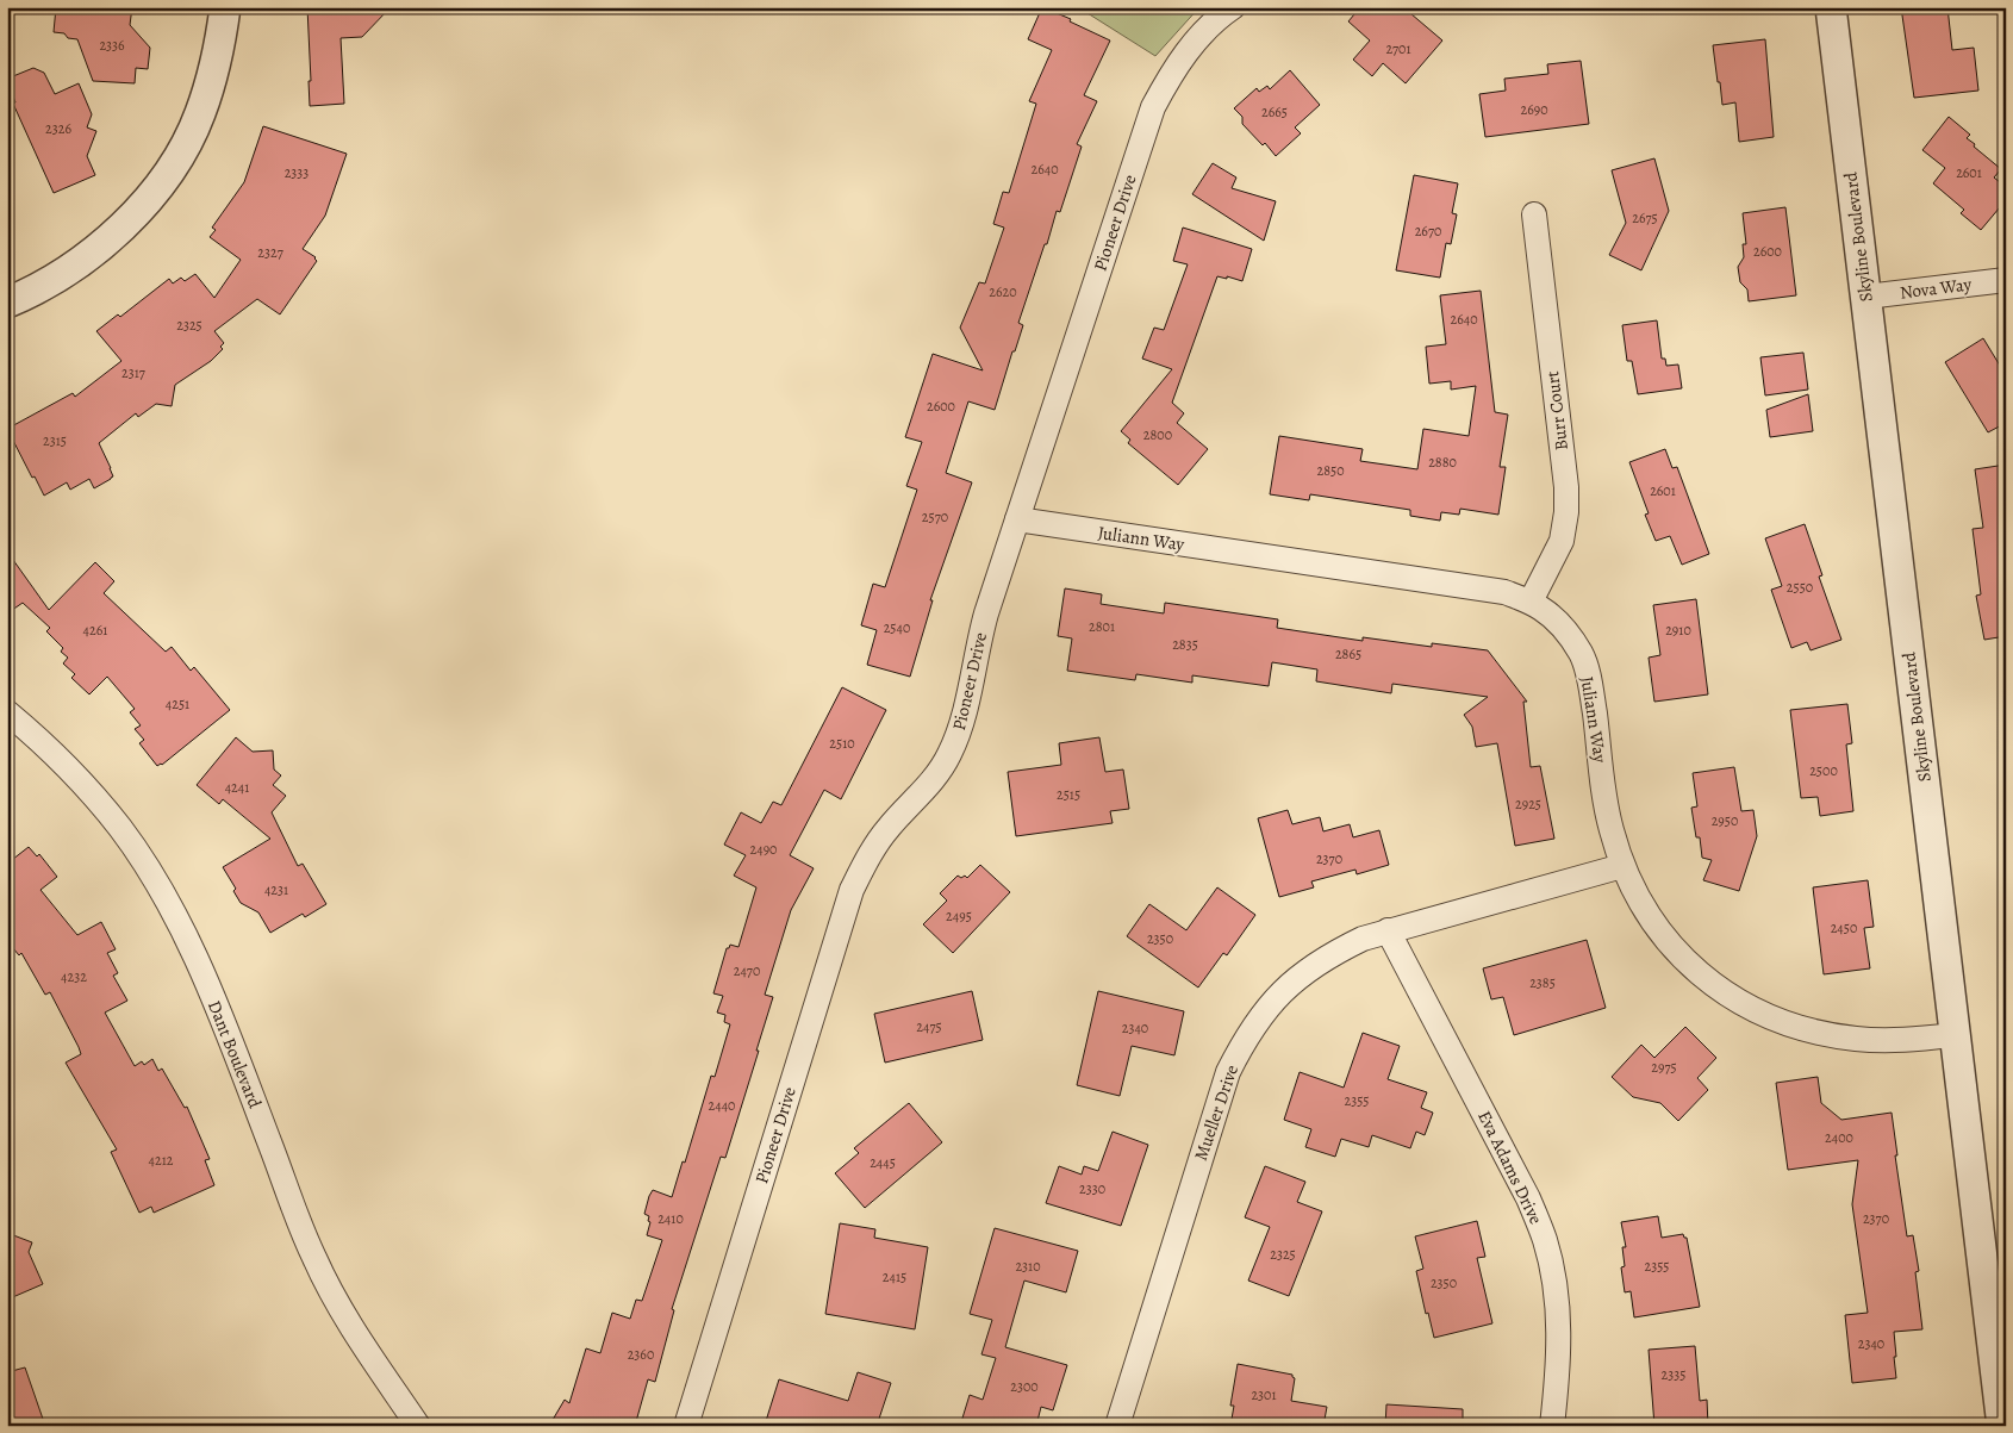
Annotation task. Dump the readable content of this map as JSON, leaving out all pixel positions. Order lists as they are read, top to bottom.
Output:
{
  "streets": {
    "street": [
      "Pioneer Drive",
      "Skyline Boulevard",
      "Nova Way",
      "Burr Court",
      "Juliann Way",
      "Dant Boulevard",
      "Mueller Drive",
      "Eva Adams Drive"
    ]
  },
  "crossings": [
    ["Pioneer Drive", "Juliann Way"],
    ["Skyline Boulevard", "Nova Way"],
    ["Skyline Boulevard", "Juliann Way"],
    ["Burr Court", "Juliann Way"],
    ["Juliann Way", "Mueller Drive"],
    ["Mueller Drive", "Eva Adams Drive"]
  ],
  "house_numbers": [
    "2336",
    "2701",
    "2690",
    "2665",
    "2326",
    "2640",
    "2333",
    "2601",
    "2675",
    "2670",
    "2600",
    "2327",
    "2620",
    "2640",
    "2325",
    "2317",
    "2600",
    "2800",
    "2315",
    "2880",
    "2850",
    "2601",
    "2570",
    "2550",
    "2801",
    "2540",
    "4261",
    "2910",
    "2835",
    "2865",
    "4251",
    "2510",
    "2500",
    "4241",
    "2515",
    "2925",
    "2950",
    "2490",
    "2370",
    "4231",
    "2495",
    "2450",
    "2350",
    "2470",
    "4232",
    "2385",
    "2475",
    "2340",
    "2975",
    "2355",
    "2440",
    "2400",
    "4212",
    "2445",
    "2330",
    "2410",
    "2370",
    "2325",
    "2310",
    "2355",
    "2415",
    "2350",
    "2340",
    "2360",
    "2335",
    "2300",
    "2301"
  ]
}
